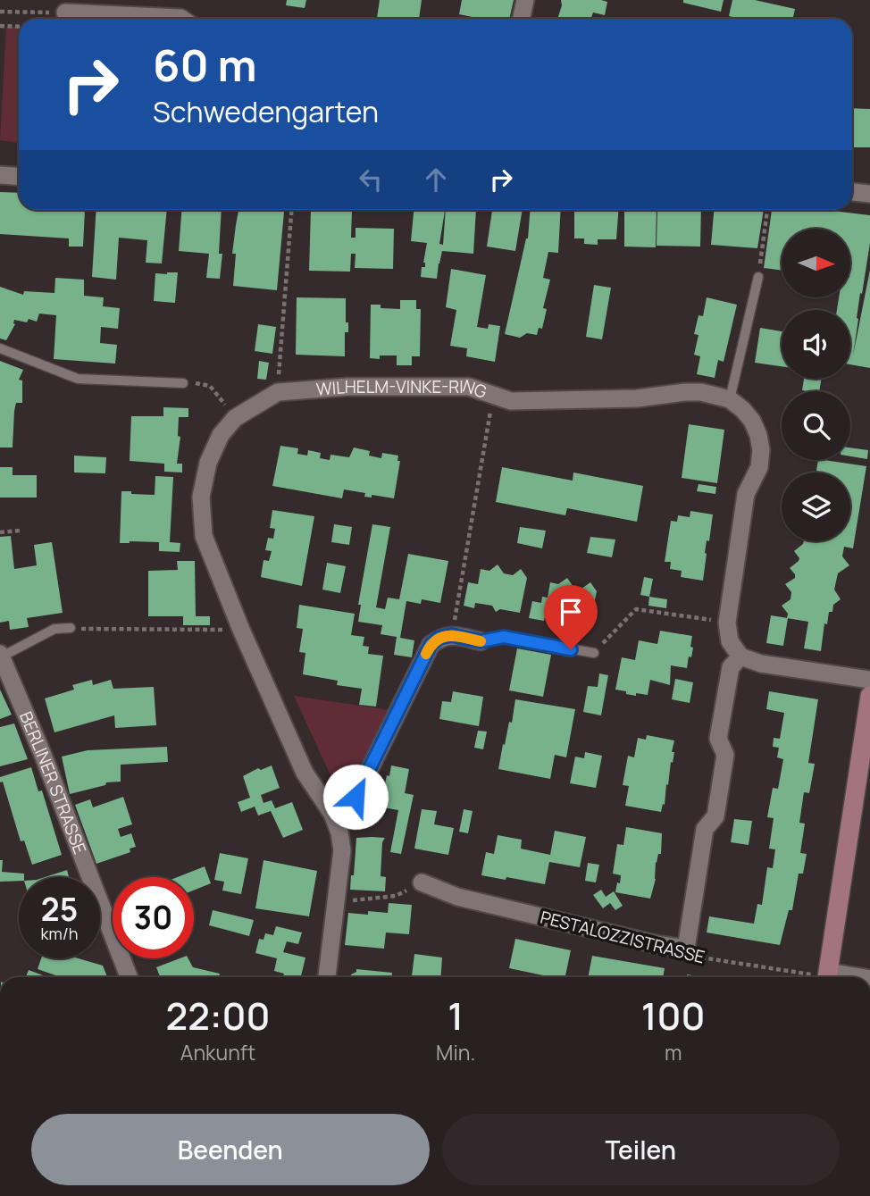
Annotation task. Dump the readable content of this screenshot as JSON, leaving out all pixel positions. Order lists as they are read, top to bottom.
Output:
{
  "streets": {
    "street": ["WILHELM-VINKE-RING", "BERLINER STRASSE", "PESTALOZZISTRASSE"]
  },
  "north": "right",
  "page": {
    "turn": ["60 m", "Schwedengarten"],
    "speed": "25 km/h",
    "limit": "30",
    "eta": [
      "22:00",
      "Ankunft",
      "1",
      "Min.",
      "100",
      "m"
    ],
    "buttons": ["Beenden", "Teilen"]
  }
}
